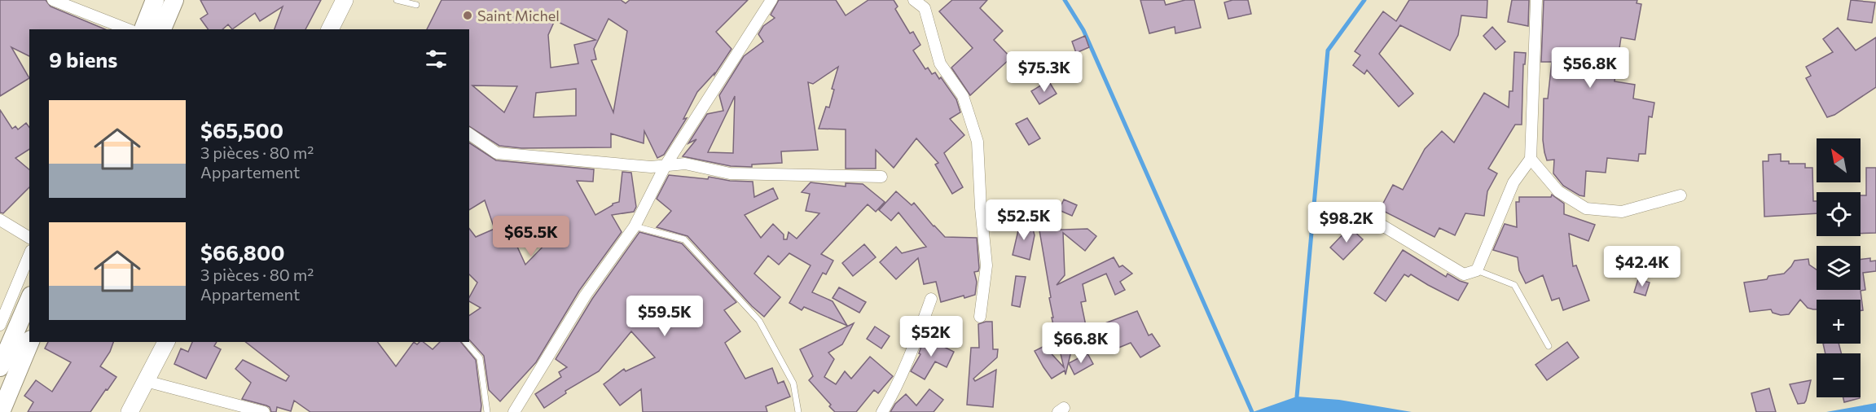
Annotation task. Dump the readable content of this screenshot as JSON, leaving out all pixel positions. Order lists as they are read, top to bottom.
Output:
{
  "places": ["Saint Michel"],
  "north": "top left",
  "page": {
    "heading": "9 biens",
    "price": [
      "$56.8K",
      "$75.3K",
      "$52.5K",
      "$98.2K",
      "$65.5K",
      "$42.4K",
      "$59.5K",
      "$52K",
      "$66.8K"
    ],
    "list": [
      {
        "name": "$65,500",
        "note": "3 pièces · 80 m² · Appartement"
      },
      {
        "name": "$66,800",
        "note": "3 pièces · 80 m² · Appartement"
      }
    ],
    "map_buttons": ["+", "−"]
  }
}
